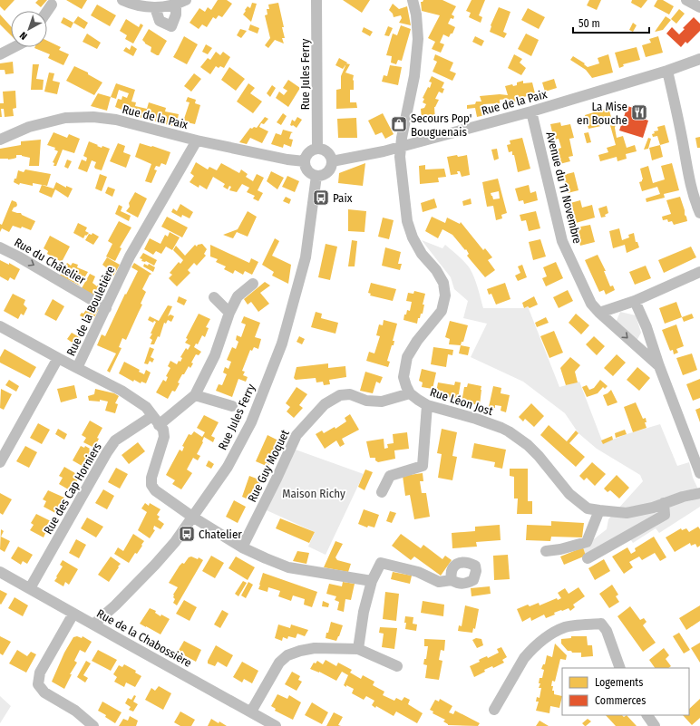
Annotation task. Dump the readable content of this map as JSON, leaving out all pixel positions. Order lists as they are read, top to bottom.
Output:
{
  "streets": {
    "street": [
      "Rue Jules Ferry",
      "Rue de la Paix",
      "Avenue du 11 Novembre",
      "Rue du Châtelier",
      "Rue de la Bouletière",
      "Rue Léon Jost",
      "Rue Guy Moquet",
      "Rue des Cap Horniers",
      "Rue de la Chabossière"
    ]
  },
  "crossings": [
    ["Rue Jules Ferry", "Rue de la Paix"],
    ["Rue Jules Ferry", "Rue de la Chabossière"],
    ["Rue de la Paix", "Avenue du 11 Novembre"],
    ["Rue de la Paix", "Rue de la Bouletière"],
    ["Rue du Châtelier", "Rue de la Bouletière"],
    ["Rue Léon Jost", "Rue Guy Moquet"],
    ["Rue des Cap Horniers", "Rue de la Chabossière"]
  ],
  "parks": ["Maison Richy"],
  "places": {
    "restaurant": ["La Mise en Bouche"],
    "shop": ["Secours Pop' Bouguenais"],
    "bus stop": ["Paix", "Chatelier"]
  },
  "legend": ["Logements", "Commerces"],
  "scale_bar": "50 m",
  "north": "bottom left"
}
